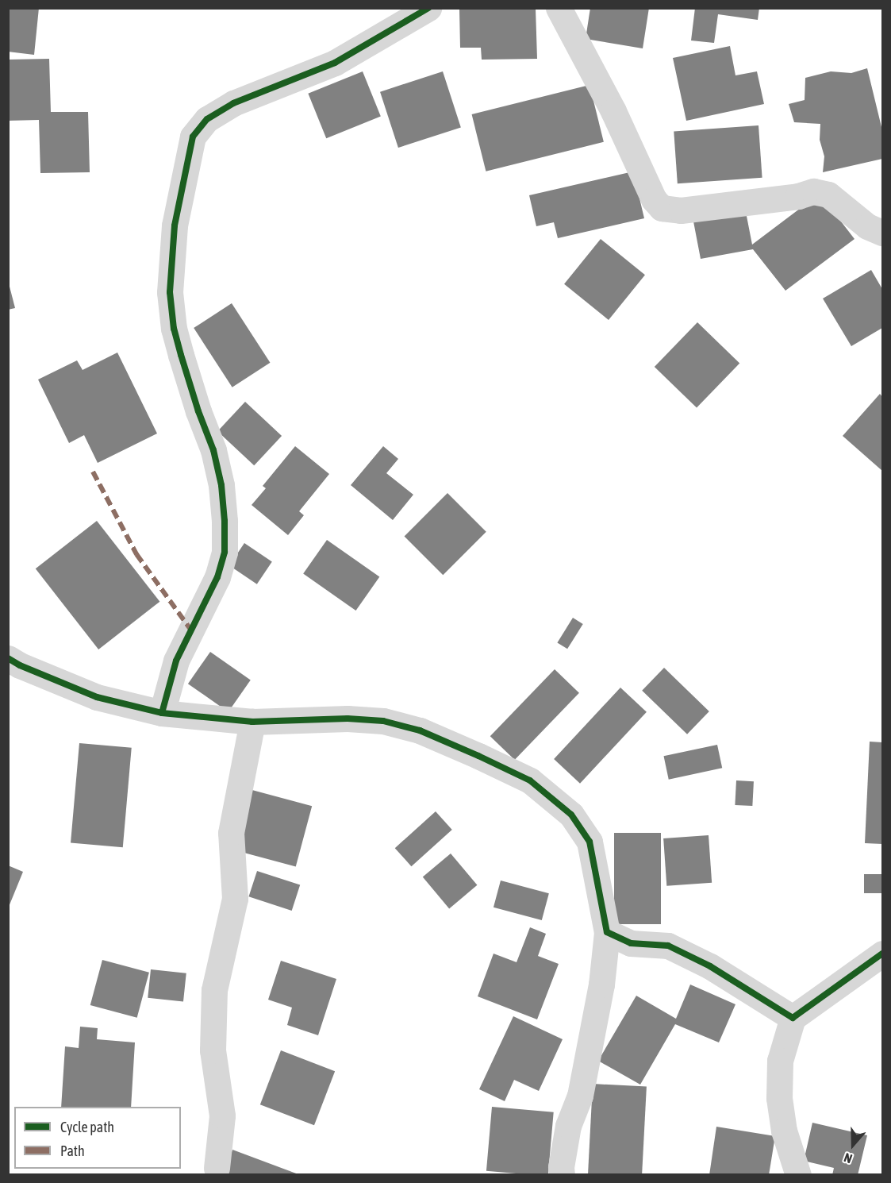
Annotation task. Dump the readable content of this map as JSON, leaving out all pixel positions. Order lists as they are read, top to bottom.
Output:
{
  "legend": ["Cycle path", "Path"],
  "north": "bottom"
}
